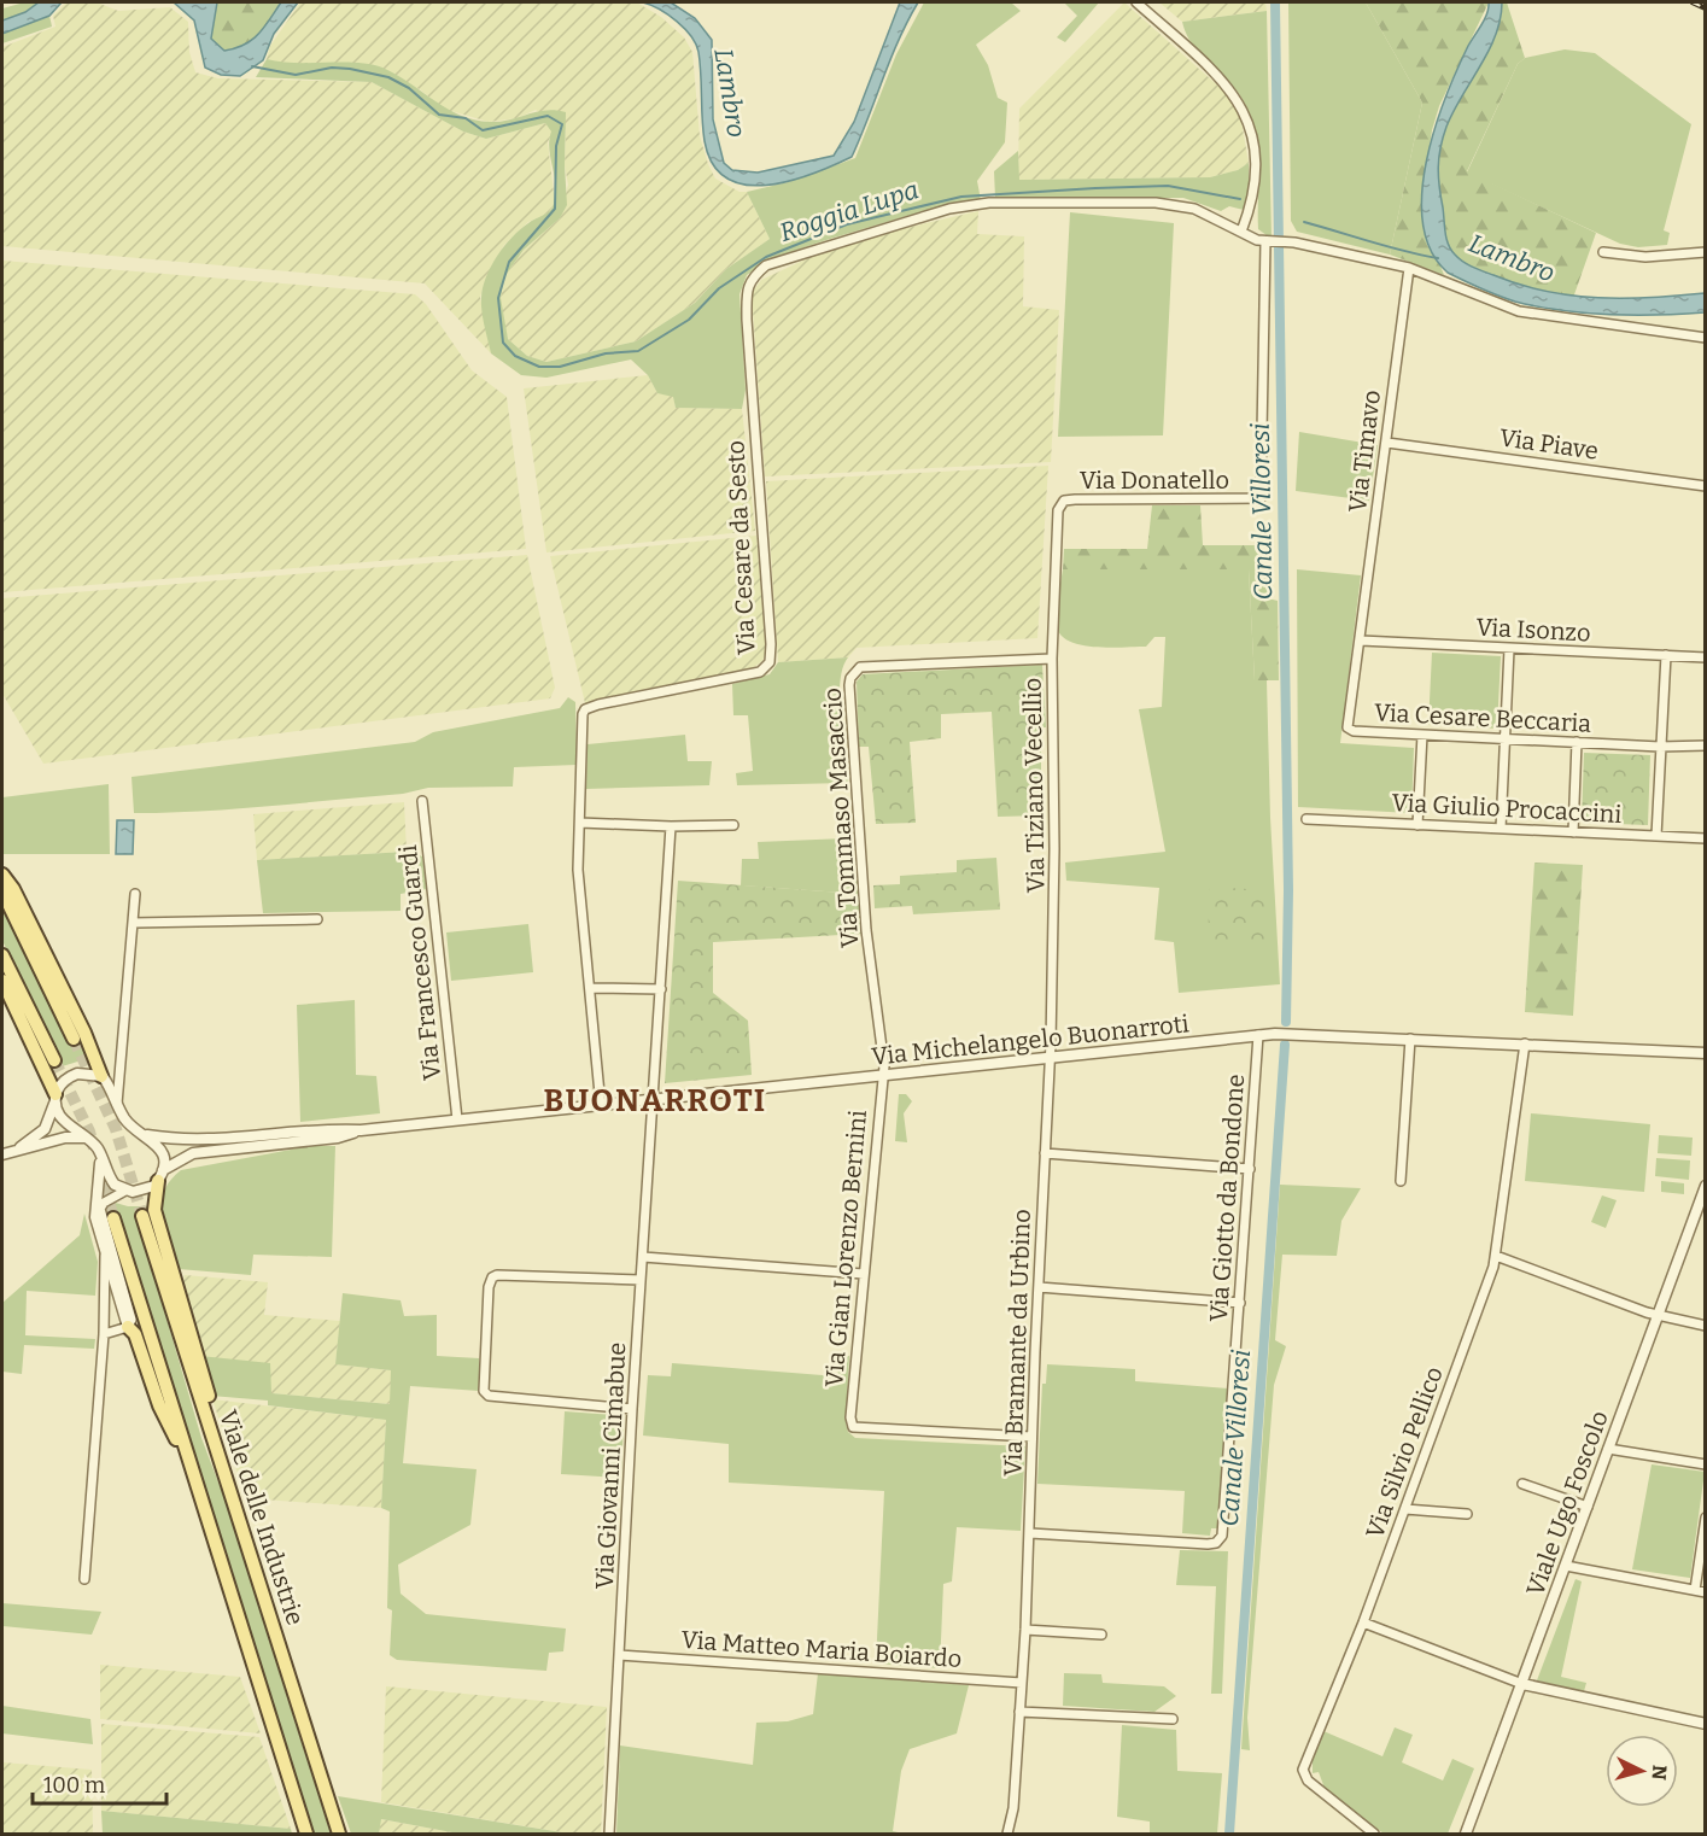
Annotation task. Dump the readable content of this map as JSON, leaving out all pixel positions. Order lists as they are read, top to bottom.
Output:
{
  "streets": {
    "main road": ["Viale delle Industrie"],
    "street": [
      "Via Piave",
      "Via Timavo",
      "Via Donatello",
      "Via Cesare da Sesto",
      "Via Isonzo",
      "Via Cesare Beccaria",
      "Via Tiziano Vecellio",
      "Via Giulio Procaccini",
      "Via Tommaso Masaccio",
      "Via Francesco Guardi",
      "Via Michelangelo Buonarroti",
      "Via Giotto da Bondone",
      "Via Gian Lorenzo Bernini",
      "Via Bramante da Urbino",
      "Via Silvio Pellico",
      "Via Giovanni Cimabue",
      "Viale Ugo Foscolo",
      "Via Matteo Maria Boiardo"
    ]
  },
  "crossings": [
    ["Via Piave", "Via Timavo"],
    ["Via Timavo", "Via Isonzo"],
    ["Via Timavo", "Via Cesare Beccaria"],
    ["Via Donatello", "Via Tiziano Vecellio"],
    ["Via Isonzo", "Via Cesare Beccaria"],
    ["Via Tiziano Vecellio", "Via Tommaso Masaccio"],
    ["Via Tiziano Vecellio", "Via Michelangelo Buonarroti"],
    ["Via Tiziano Vecellio", "Via Bramante da Urbino"],
    ["Via Tommaso Masaccio", "Via Michelangelo Buonarroti"],
    ["Via Tommaso Masaccio", "Via Gian Lorenzo Bernini"],
    ["Via Francesco Guardi", "Via Michelangelo Buonarroti"],
    ["Via Michelangelo Buonarroti", "Via Giotto da Bondone"],
    ["Via Michelangelo Buonarroti", "Via Gian Lorenzo Bernini"],
    ["Via Michelangelo Buonarroti", "Via Bramante da Urbino"],
    ["Via Michelangelo Buonarroti", "Via Silvio Pellico"],
    ["Via Michelangelo Buonarroti", "Via Giovanni Cimabue"],
    ["Via Giotto da Bondone", "Via Bramante da Urbino"],
    ["Via Gian Lorenzo Bernini", "Via Bramante da Urbino"],
    ["Via Bramante da Urbino", "Via Matteo Maria Boiardo"],
    ["Via Giovanni Cimabue", "Via Matteo Maria Boiardo"]
  ],
  "districts": ["BUONARROTI"],
  "water": ["Lambro", "Roggia Lupa", "Canale Villoresi"],
  "scale_bar": "100 m",
  "north": "right"
}
